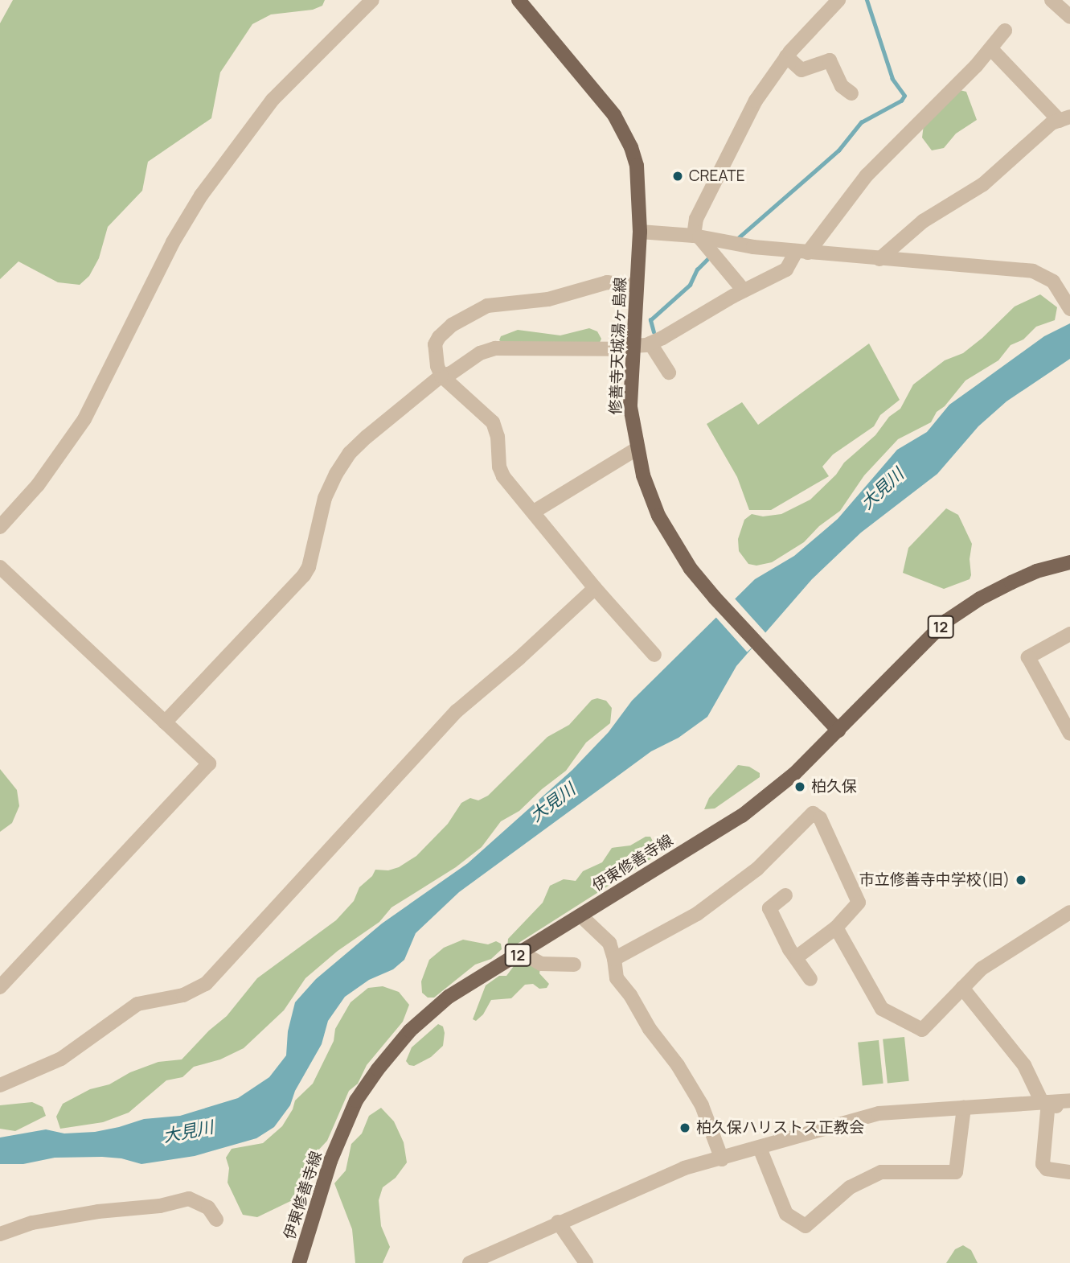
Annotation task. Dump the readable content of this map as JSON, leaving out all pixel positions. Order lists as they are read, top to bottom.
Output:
{
  "streets": {
    "main road": ["修善寺天城湯ヶ島線", "12", "伊東修善寺線"]
  },
  "crossings": [
    ["修善寺天城湯ヶ島線", "伊東修善寺線"]
  ],
  "water": ["大見川"],
  "places": [
    "CREATE",
    "柏久保",
    "市立修善寺中学校(旧)",
    "柏久保ハリストス正教会"
  ]
}
